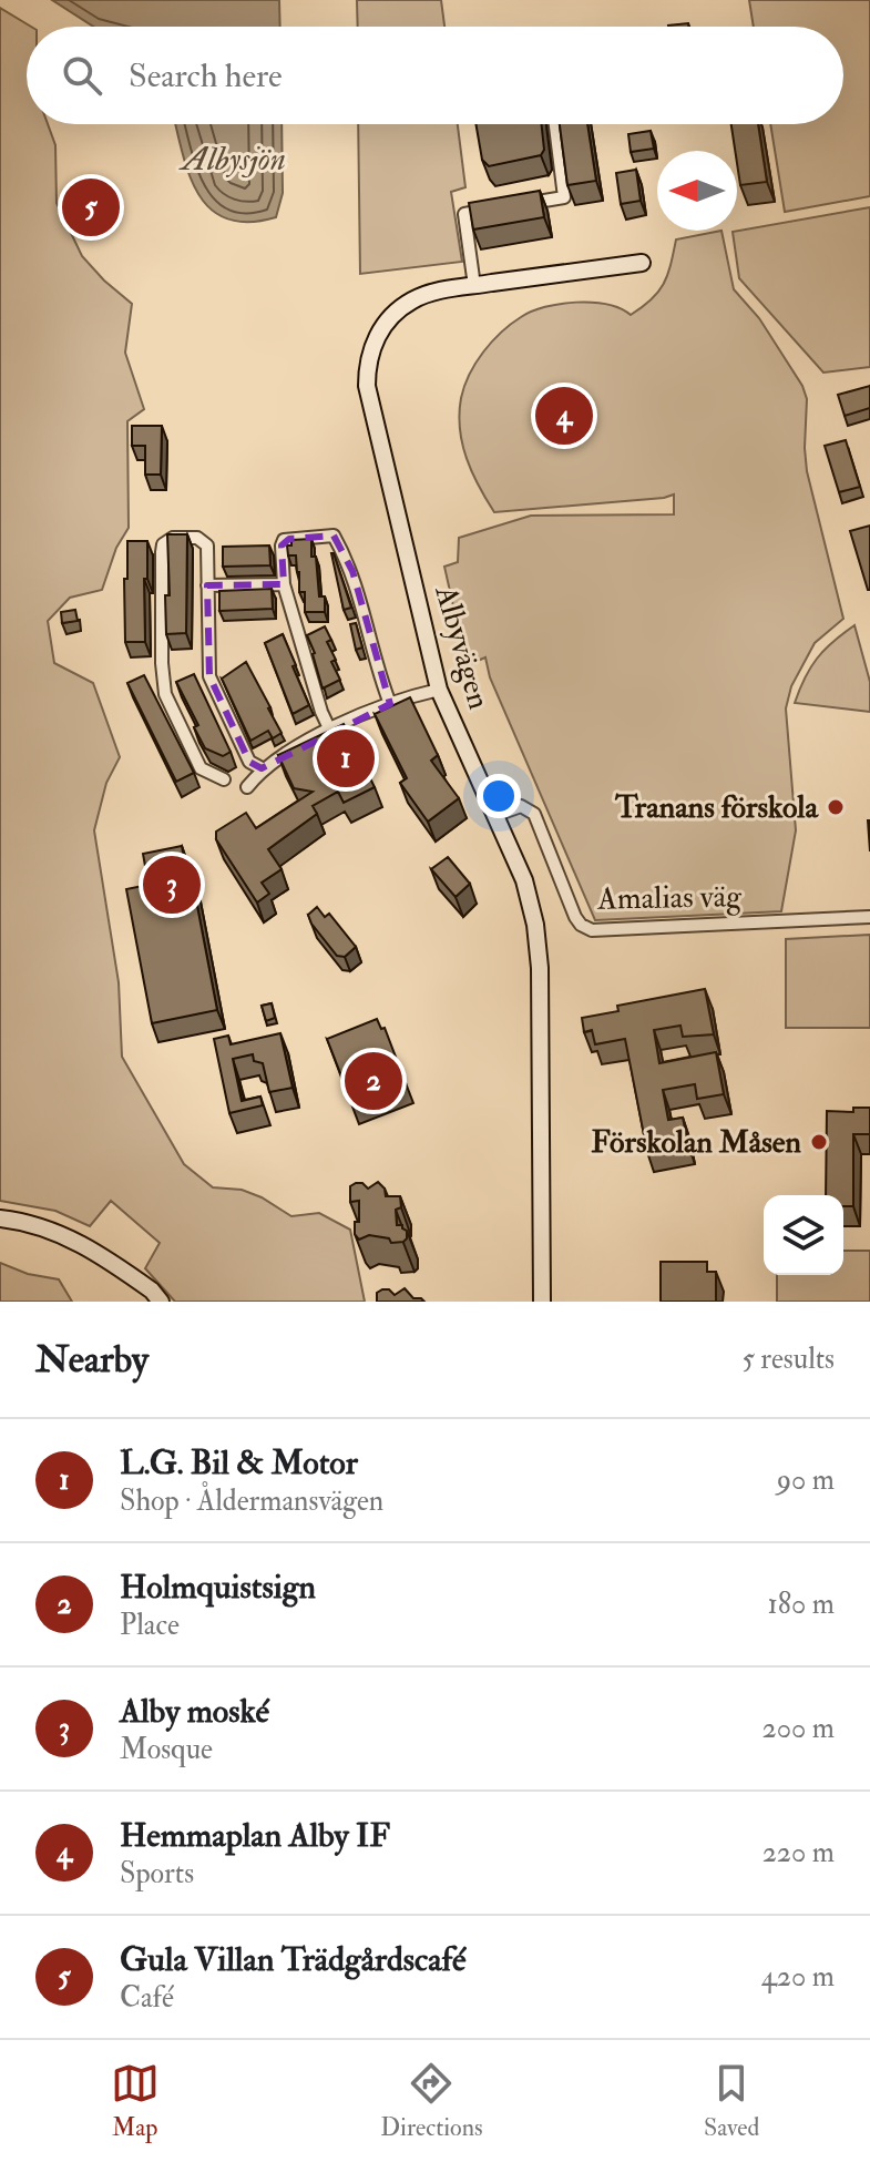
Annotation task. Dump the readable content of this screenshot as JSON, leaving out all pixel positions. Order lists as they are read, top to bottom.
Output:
{
  "streets": {
    "street": ["Albyvägen", "Amalias väg"]
  },
  "crossings": [
    ["Albyvägen", "Amalias väg"]
  ],
  "water": ["Albysjön"],
  "places": ["Tranans förskola", "Förskolan Måsen"],
  "north": "left",
  "page": {
    "search": "Search here",
    "pins": [
      "5",
      "4",
      "1",
      "3",
      "2"
    ],
    "heading": ["Nearby", "5 results"],
    "list": [
      {
        "mark": "1",
        "name": "L.G. Bil & Motor",
        "note": "Shop · Åldermansvägen",
        "value": "90 m"
      },
      {
        "mark": "2",
        "name": "Holmquistsign",
        "note": "Place",
        "value": "180 m"
      },
      {
        "mark": "3",
        "name": "Alby moské",
        "note": "Mosque",
        "value": "200 m"
      },
      {
        "mark": "4",
        "name": "Hemmaplan Alby IF",
        "note": "Sports",
        "value": "220 m"
      },
      {
        "mark": "5",
        "name": "Gula Villan Trädgårdscafé",
        "note": "Café",
        "value": "420 m"
      }
    ],
    "nav": ["Map", "Directions", "Saved"]
  }
}
